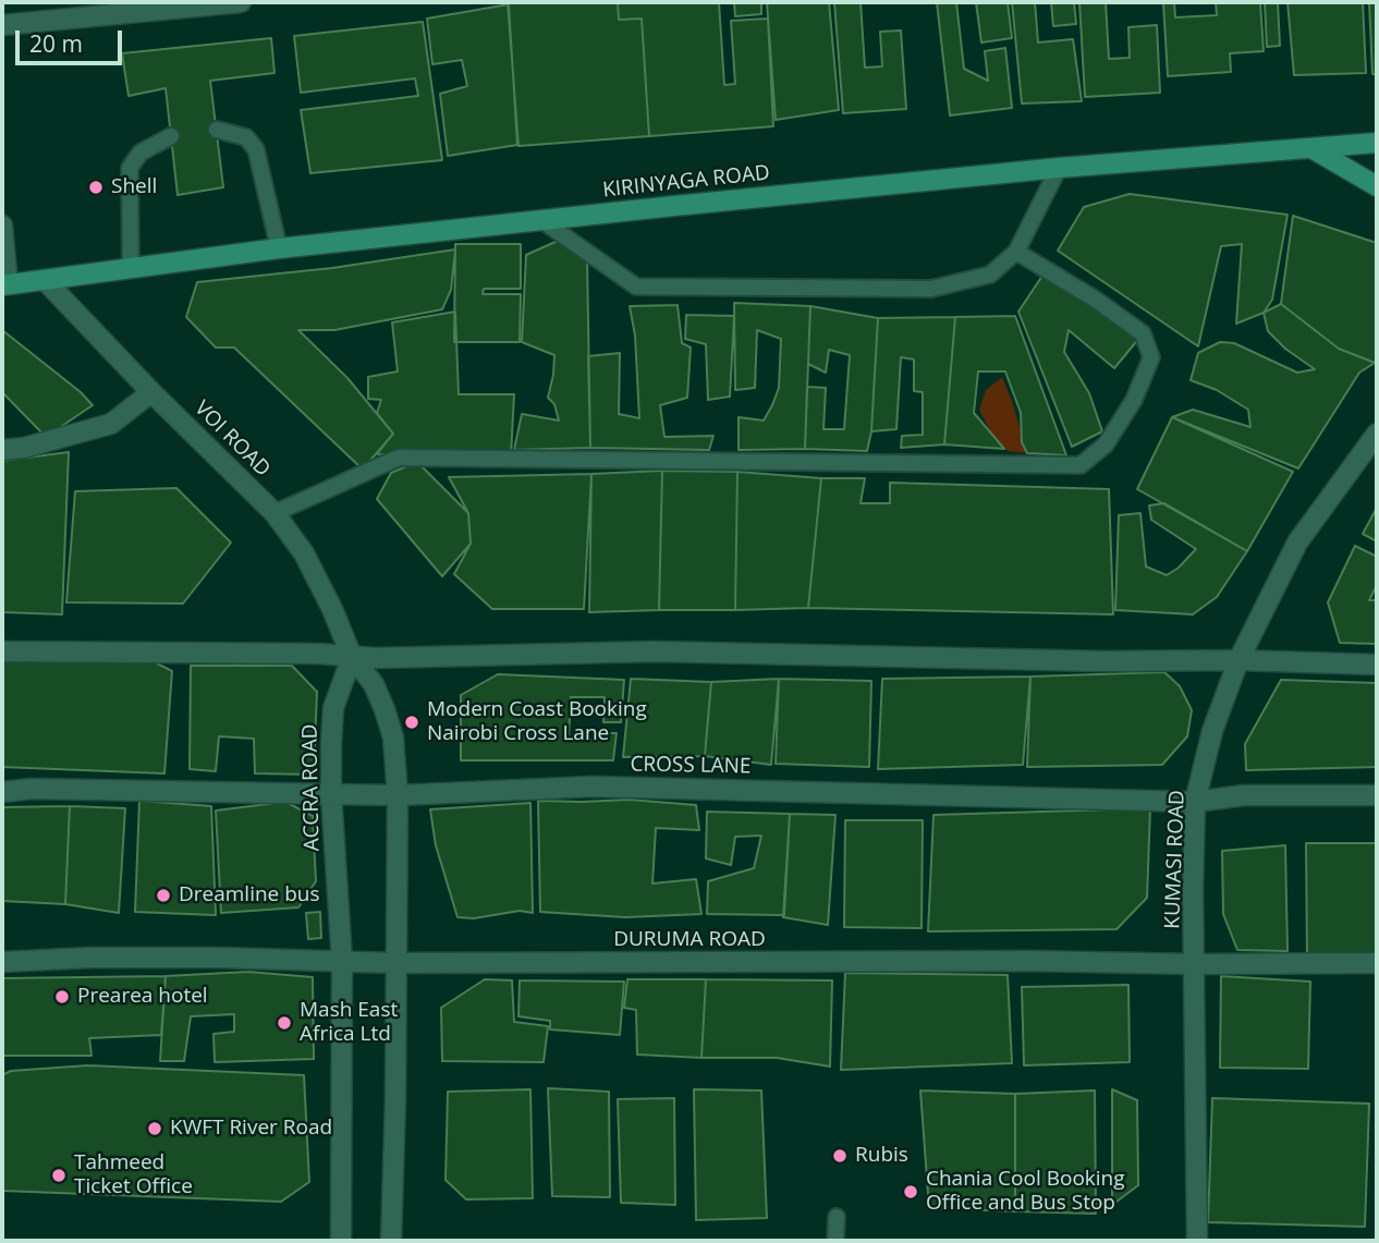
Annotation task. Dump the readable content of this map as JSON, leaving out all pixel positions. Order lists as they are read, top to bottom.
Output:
{
  "streets": {
    "street": [
      "KIRINYAGA ROAD",
      "VOI ROAD",
      "CROSS LANE",
      "ACCRA ROAD",
      "KUMASI ROAD",
      "DURUMA ROAD"
    ]
  },
  "crossings": [
    ["KIRINYAGA ROAD", "VOI ROAD"],
    ["VOI ROAD", "ACCRA ROAD"],
    ["CROSS LANE", "ACCRA ROAD"],
    ["CROSS LANE", "KUMASI ROAD"],
    ["ACCRA ROAD", "DURUMA ROAD"],
    ["KUMASI ROAD", "DURUMA ROAD"]
  ],
  "places": [
    "Shell",
    "Modern Coast Booking Nairobi Cross Lane",
    "Dreamline bus",
    "Prearea hotel",
    "Mash East Africa Ltd",
    "KWFT River Road",
    "Rubis",
    "Tahmeed Ticket Office",
    "Chania Cool Booking Office and Bus Stop"
  ],
  "scale_bar": "20 m"
}
